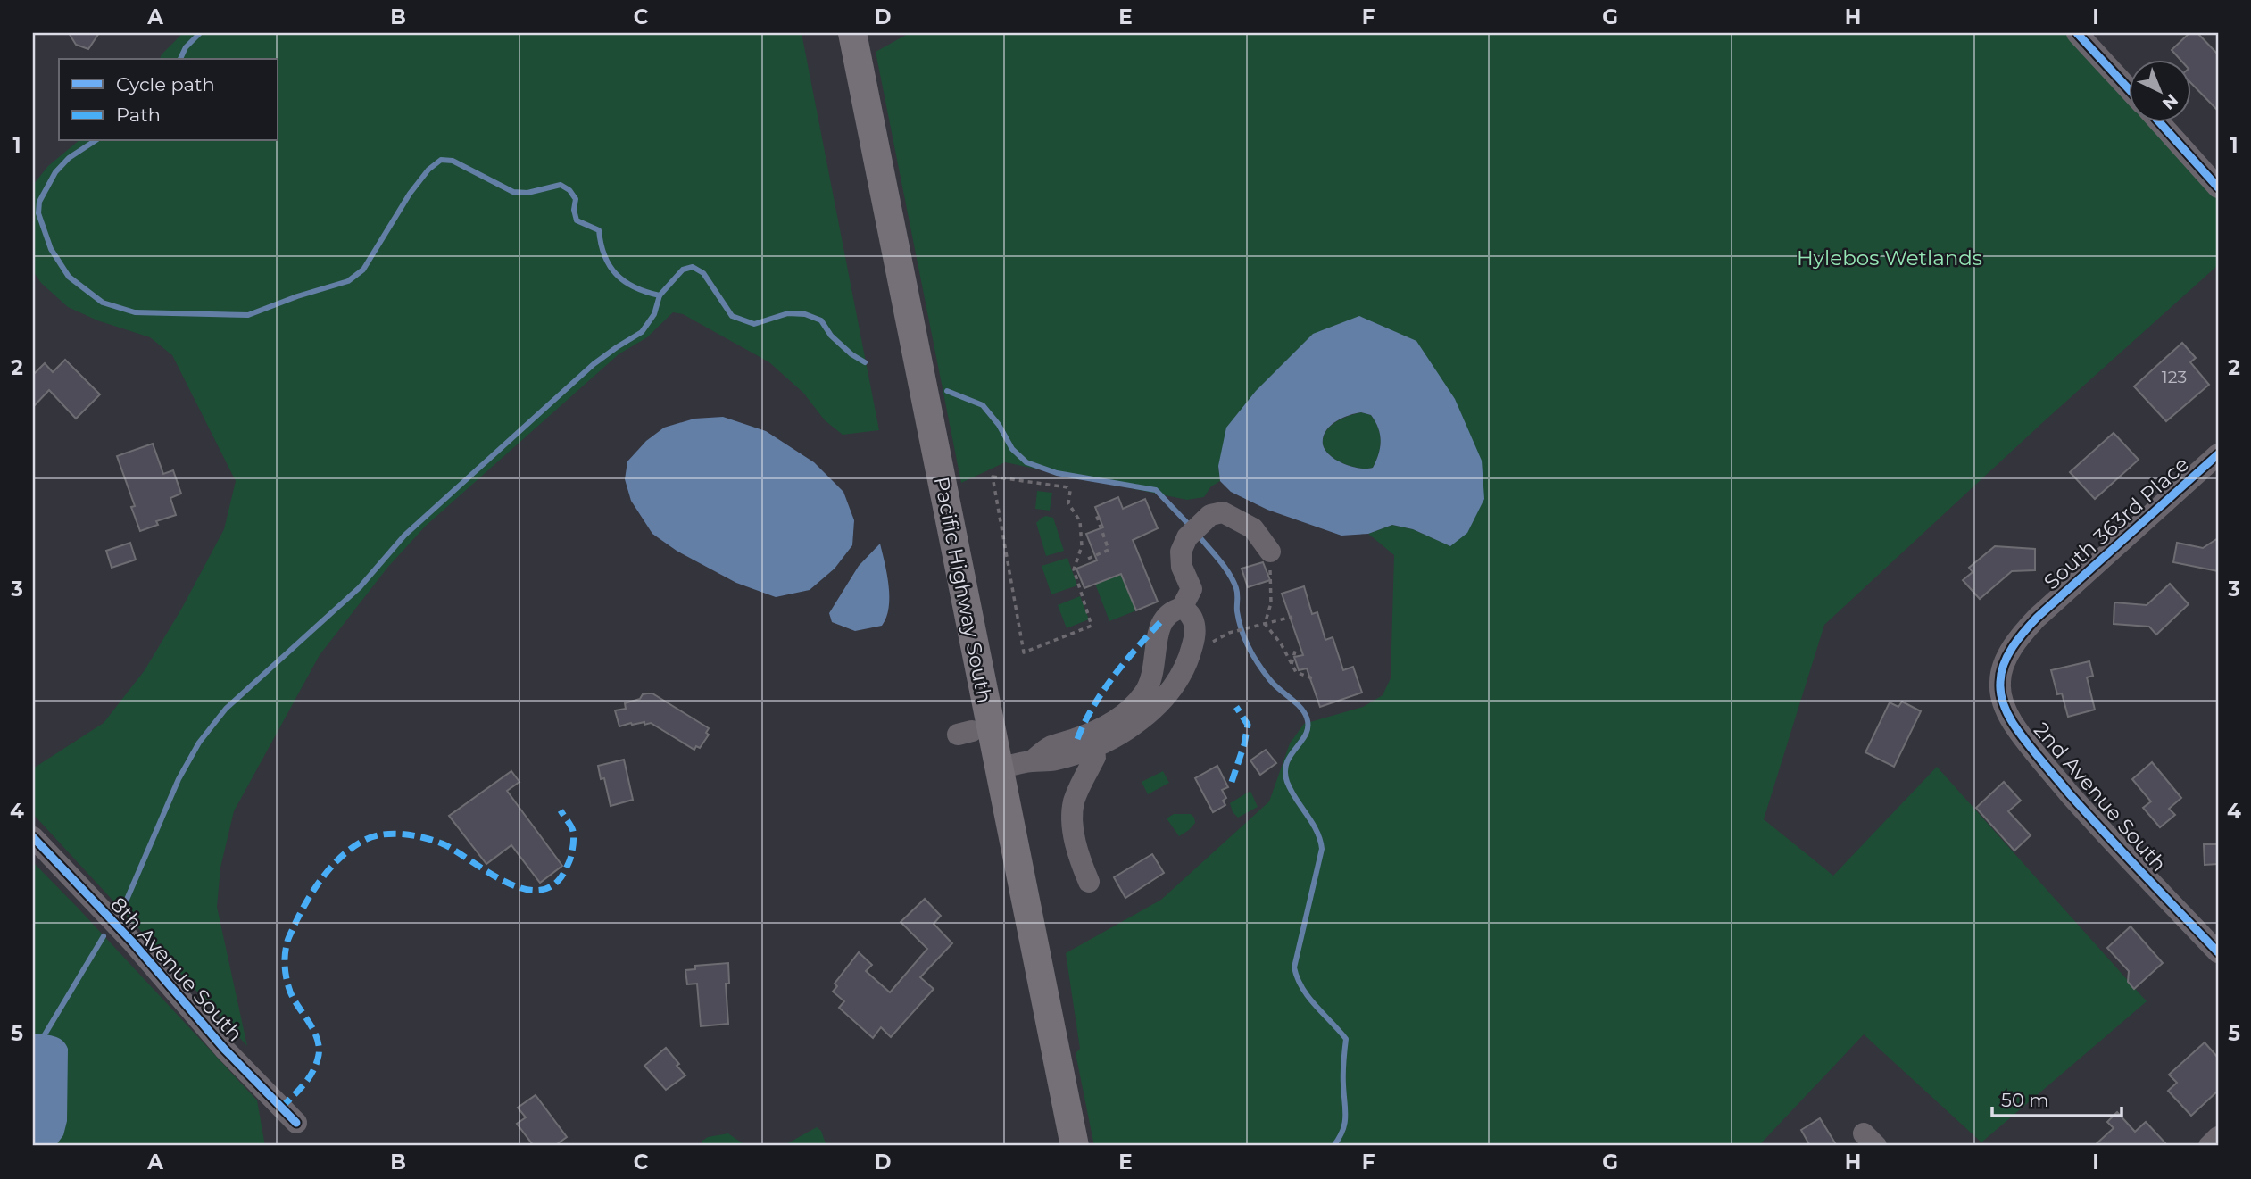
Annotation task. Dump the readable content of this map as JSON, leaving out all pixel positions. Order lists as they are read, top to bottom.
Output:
{
  "streets": {
    "main road": ["Pacific Highway South"],
    "street": ["South 363rd Place", "2nd Avenue South", "8th Avenue South"]
  },
  "crossings": [
    ["South 363rd Place", "2nd Avenue South"]
  ],
  "parks": ["Hylebos Wetlands"],
  "house_numbers": ["123"],
  "legend": ["Cycle path", "Path"],
  "scale_bar": "50 m",
  "north": "bottom right",
  "grid": {
    "columns": [
      "A",
      "B",
      "C",
      "D",
      "E",
      "F",
      "G",
      "H",
      "I"
    ],
    "rows": [
      "1",
      "2",
      "3",
      "4",
      "5"
    ]
  }
}
